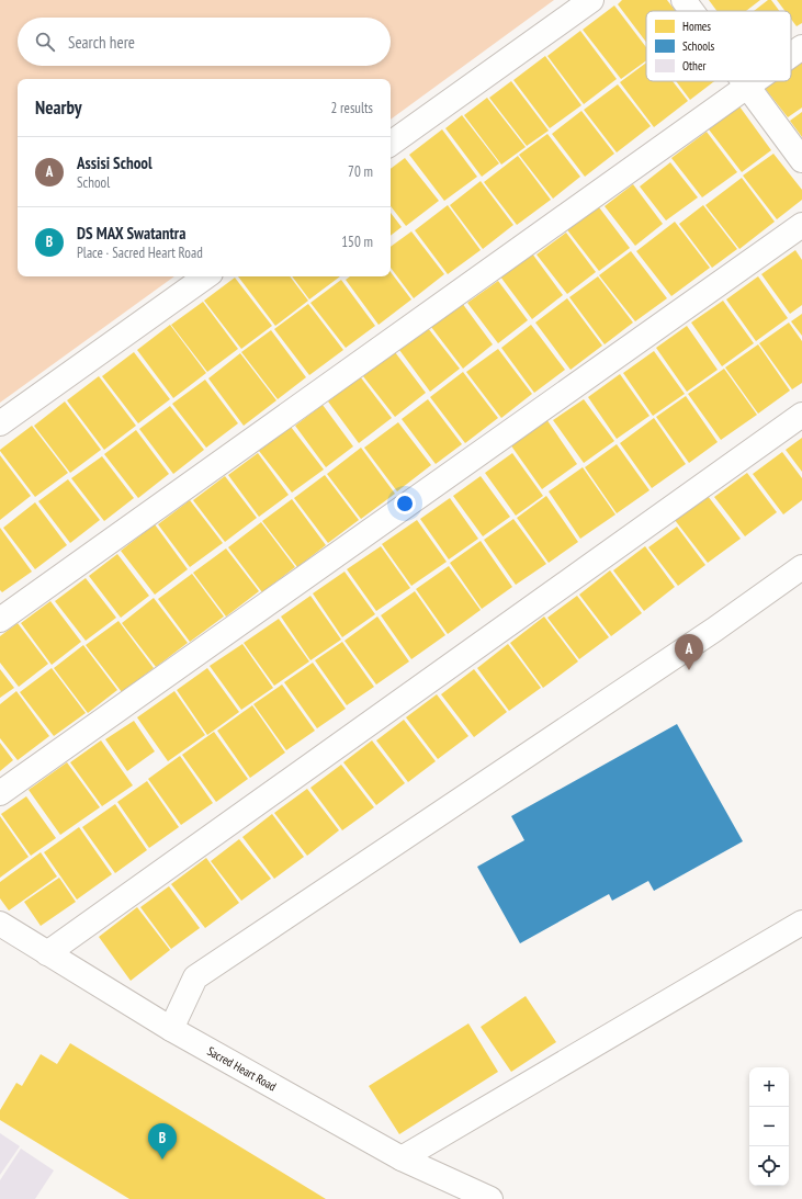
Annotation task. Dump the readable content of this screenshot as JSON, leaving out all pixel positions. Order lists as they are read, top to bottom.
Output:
{
  "streets": {
    "street": ["Sacred Heart Road"]
  },
  "legend": ["Homes", "Schools", "Other"],
  "page": {
    "search": "Search here",
    "heading": ["Nearby", "2 results"],
    "list": [
      {
        "mark": "A",
        "name": "Assisi School",
        "note": "School",
        "value": "70 m"
      },
      {
        "mark": "B",
        "name": "DS MAX Swatantra",
        "note": "Place · Sacred Heart Road",
        "value": "150 m"
      }
    ],
    "pins": ["A", "B"],
    "map_buttons": ["+", "−"]
  }
}
